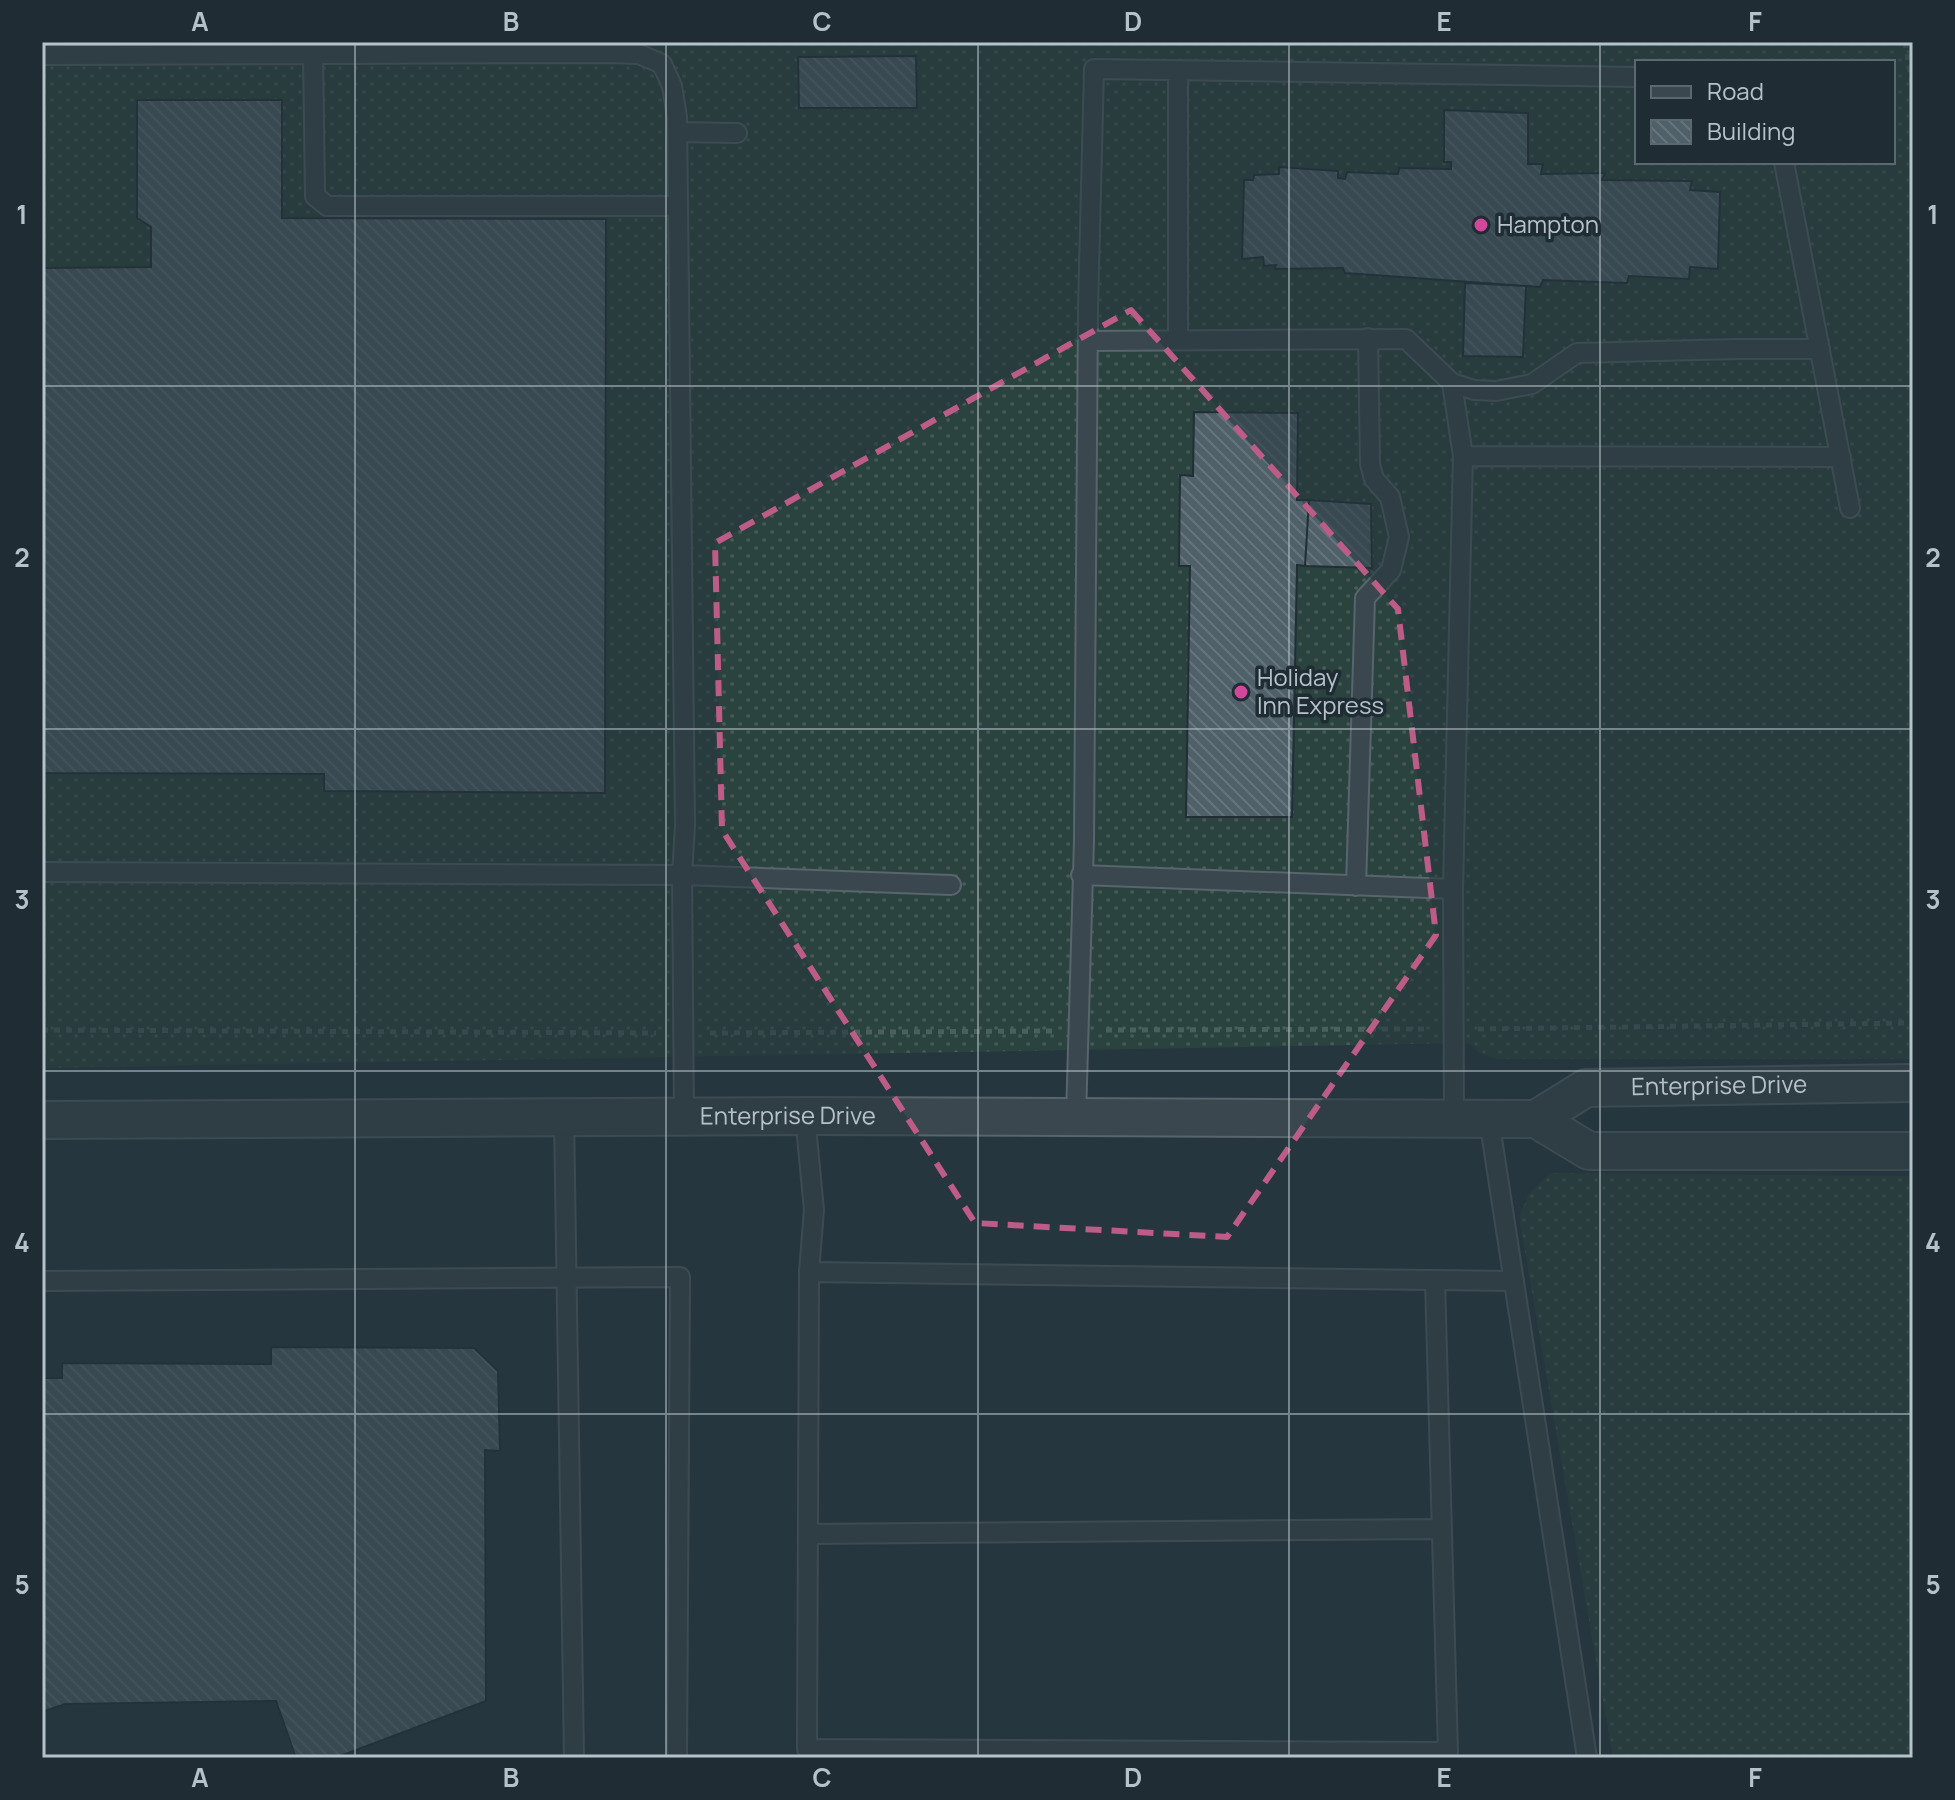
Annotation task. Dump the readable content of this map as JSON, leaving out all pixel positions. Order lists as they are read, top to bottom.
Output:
{
  "streets": {
    "street": ["Enterprise Drive"]
  },
  "places": ["Hampton", "Holiday Inn Express"],
  "legend": ["Road", "Building"],
  "grid": {
    "columns": [
      "A",
      "B",
      "C",
      "D",
      "E",
      "F"
    ],
    "rows": [
      "1",
      "2",
      "3",
      "4",
      "5"
    ]
  }
}
